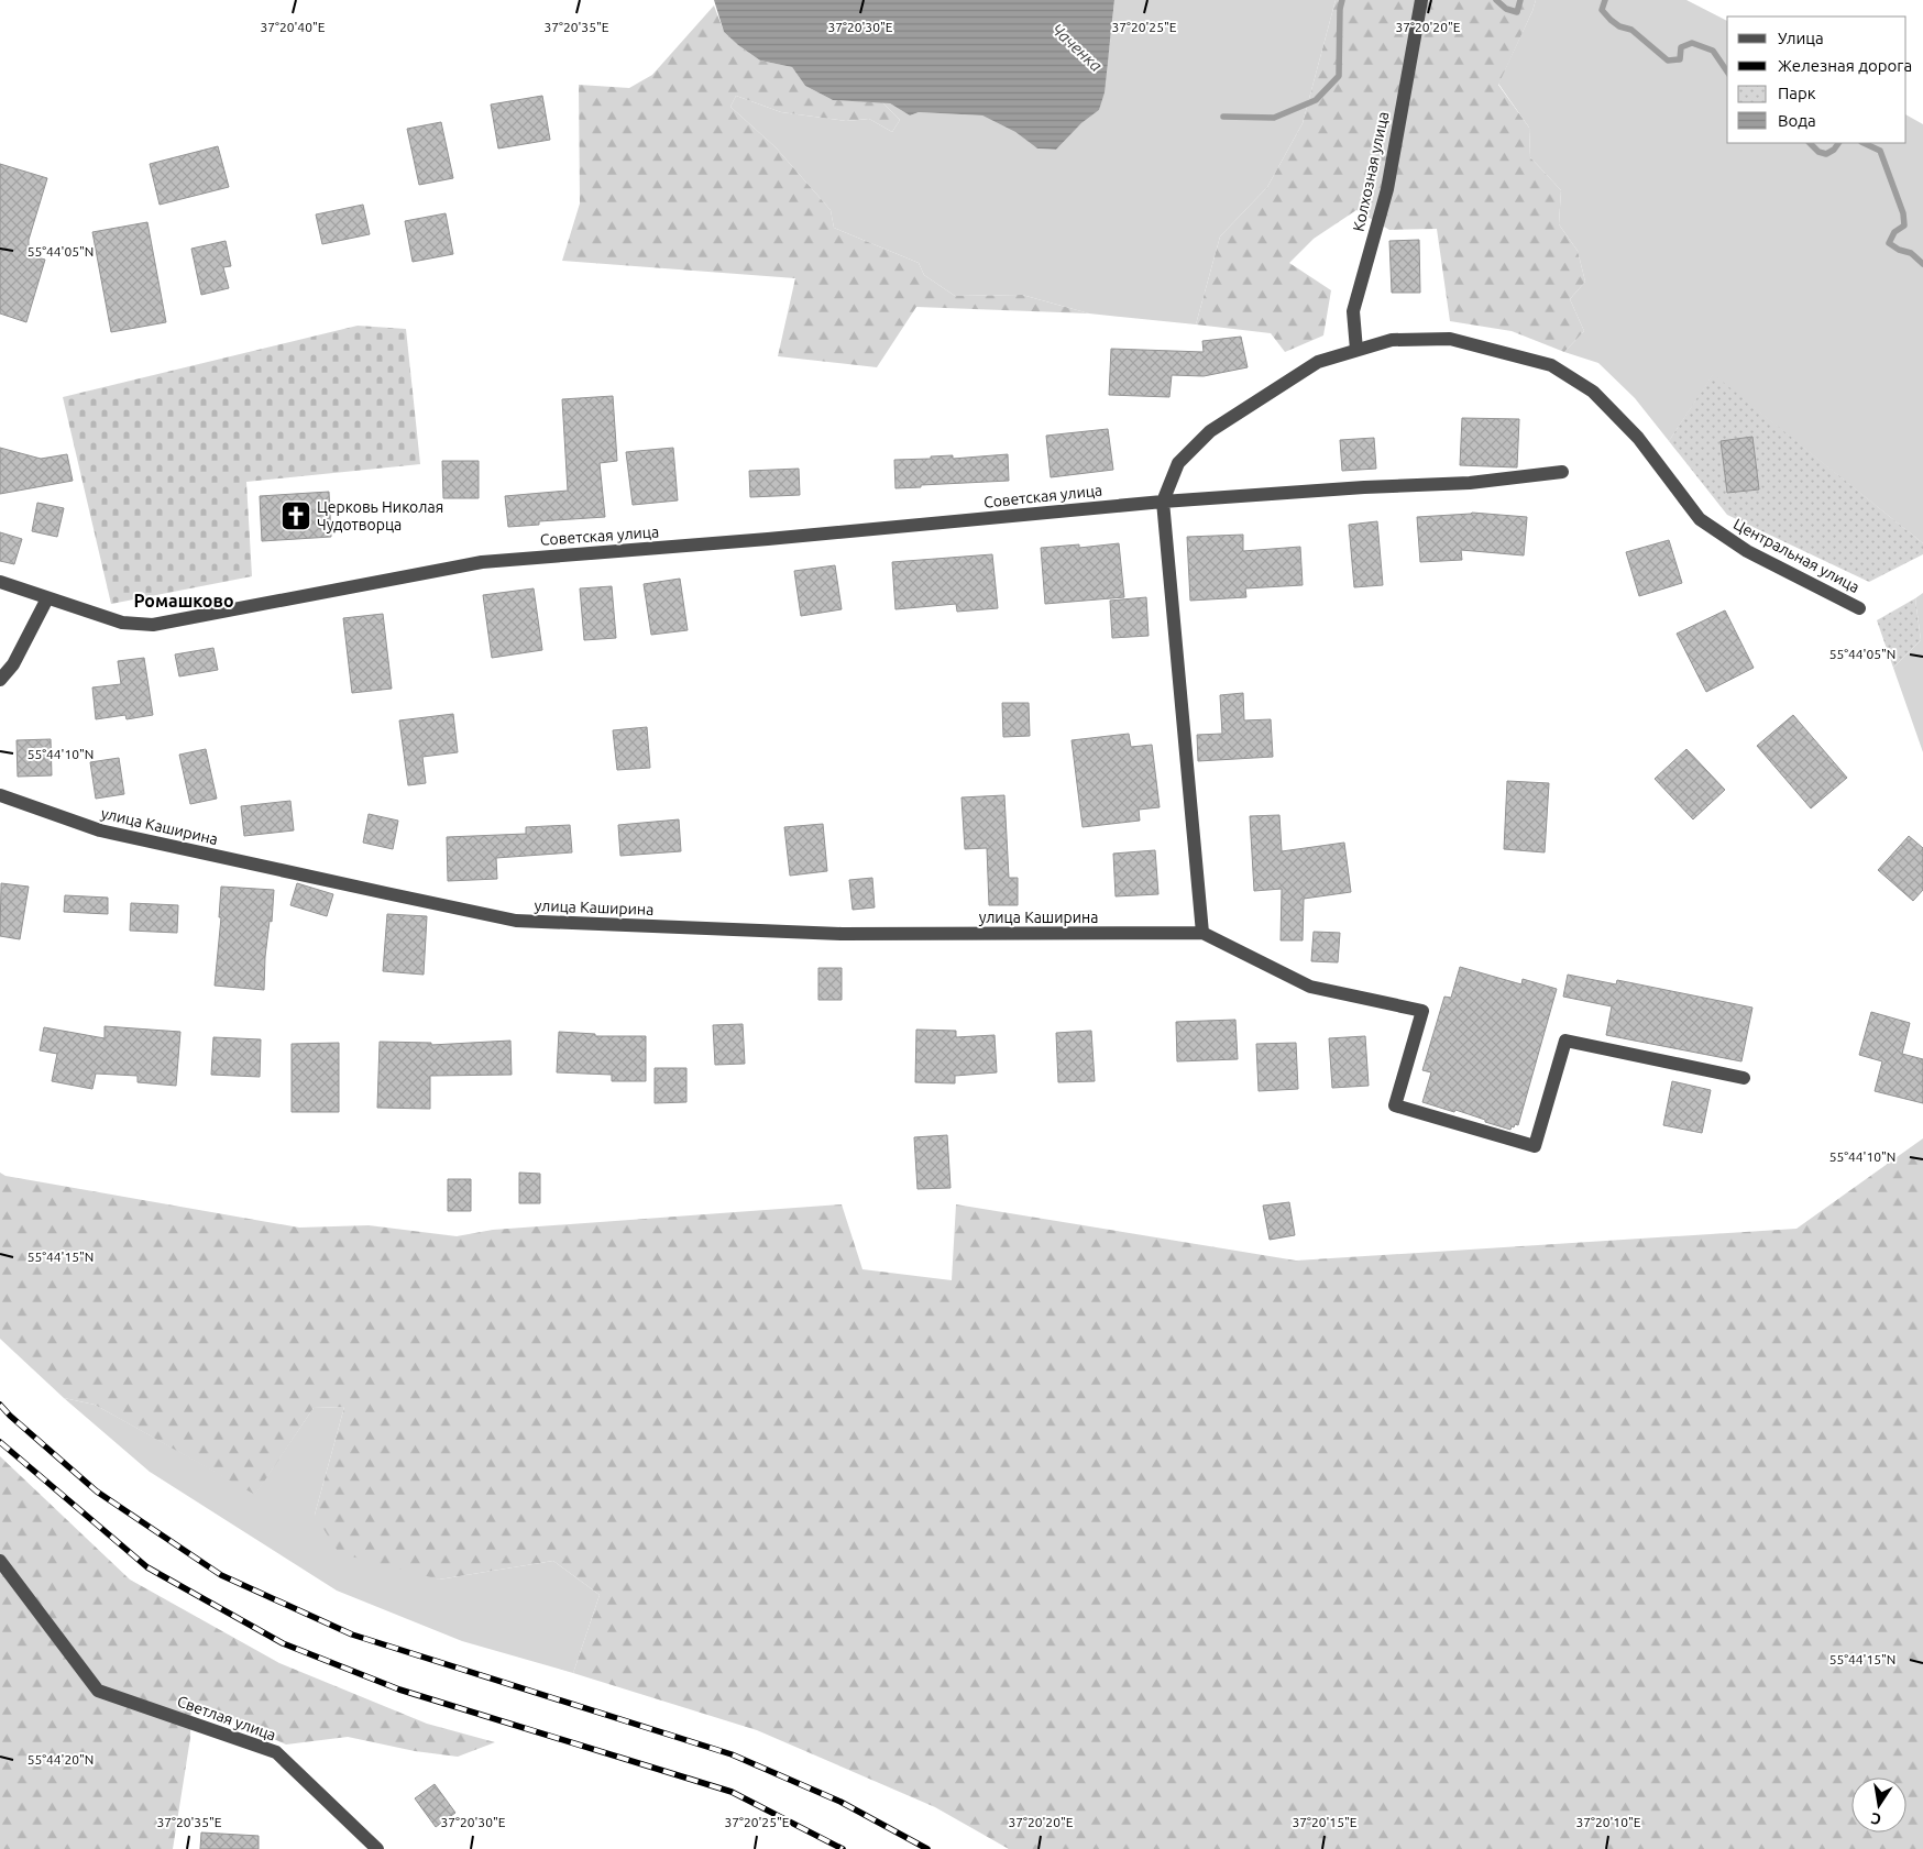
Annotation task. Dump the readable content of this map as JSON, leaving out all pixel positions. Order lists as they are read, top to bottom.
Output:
{
  "streets": {
    "street": [
      "Колхозная улица",
      "Советская улица",
      "Центральная улица",
      "улица Каширина",
      "Светлая улица"
    ]
  },
  "crossings": [
    ["Колхозная улица", "Центральная улица"],
    ["Советская улица", "Центральная улица"]
  ],
  "districts": ["Ромашково"],
  "water": ["Чаченка"],
  "places": {
    "church": ["Церковь Николая Чудотворца"]
  },
  "legend": [
    "Улица",
    "Железная дорога",
    "Парк",
    "Вода"
  ],
  "north": "bottom",
  "coordinates": [
    "37°20'40\"E",
    "37°20'35\"E",
    "37°20'30\"E",
    "37°20'25\"E",
    "37°20'20\"E",
    "55°44'05\"N",
    "55°44'10\"N",
    "55°44'15\"N",
    "55°44'20\"N",
    "37°20'15\"E",
    "37°20'10\"E"
  ]
}
